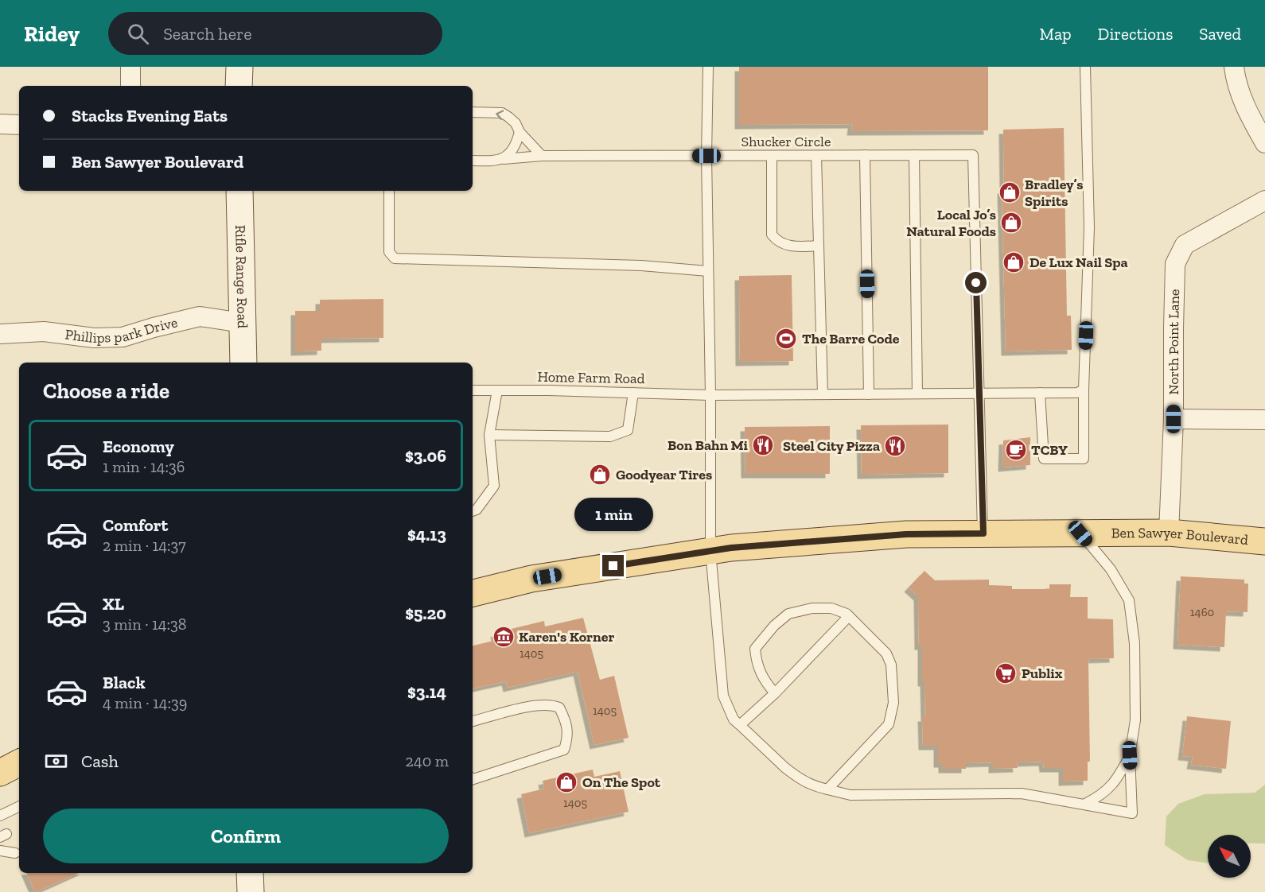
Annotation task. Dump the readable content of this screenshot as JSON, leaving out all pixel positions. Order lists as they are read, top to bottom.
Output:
{
  "streets": {
    "main road": ["Rifle Range Road", "Ben Sawyer Boulevard"],
    "street": ["Phillips park Drive", "North Point Lane"],
    "lane": ["Shucker Circle", "Home Farm Road"]
  },
  "crossings": [
    ["Shucker Circle", "Home Farm Road"],
    ["Rifle Range Road", "Phillips park Drive"],
    ["North Point Lane", "Ben Sawyer Boulevard"]
  ],
  "places": {
    "shop": [
      "Bradley’s Spirits",
      "Local Jo’s Natural Foods",
      "De Lux Nail Spa",
      "Goodyear Tires",
      "On The Spot"
    ],
    "sports": ["The Barre Code"],
    "restaurant": ["Bon Bahn Mi", "Steel City Pizza"],
    "cafe": ["TCBY"],
    "museum": ["Karen's Korner"],
    "supermarket": ["Publix"]
  },
  "house_numbers": [
    "1460",
    "1405",
    "1405",
    "1405"
  ],
  "north": "top left",
  "page": {
    "header": "Ridey",
    "search": "Search here",
    "nav": ["Map", "Directions", "Saved"],
    "banner": ["Stacks Evening Eats", "Ben Sawyer Boulevard"],
    "heading": "Choose a ride",
    "list": [
      {
        "name": "Economy",
        "note": "1 min · 14:36",
        "value": "$3.06"
      },
      {
        "name": "Comfort",
        "note": "2 min · 14:37",
        "value": "$4.13"
      },
      {
        "name": "XL",
        "note": "3 min · 14:38",
        "value": "$5.20"
      },
      {
        "name": "Black",
        "note": "4 min · 14:39",
        "value": "$3.14"
      }
    ],
    "bubble": "1 min",
    "pay": ["Cash", "240 m"],
    "buttons": "Confirm"
  }
}
